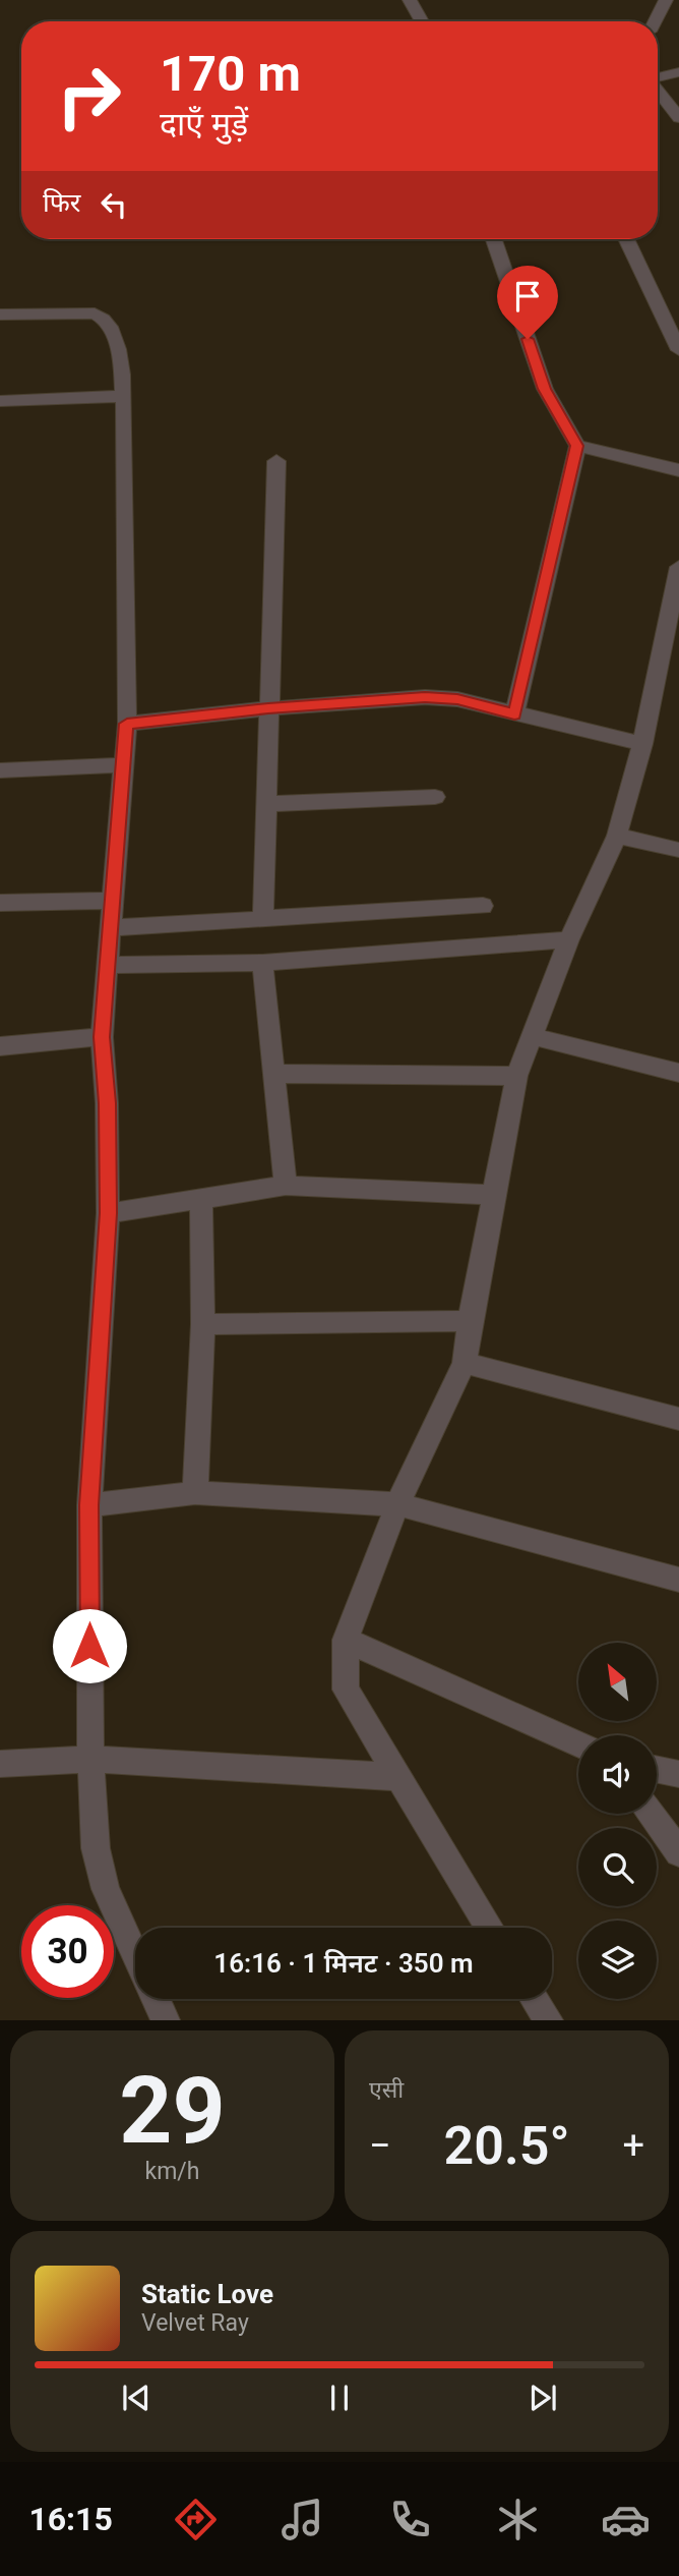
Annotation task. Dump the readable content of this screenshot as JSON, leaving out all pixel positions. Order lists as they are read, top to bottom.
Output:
{
  "north": "top left",
  "page": {
    "turn": ["170 m", "दाएँ मुड़ें"],
    "then": "फिर",
    "limit": "30",
    "trip": "16:16 · 1 मिनट · 350 m",
    "tile": [
      ["29", "km/h"],
      "एसी"
    ],
    "heat": ["−", "20.5°", "+"],
    "song": ["Static Love", "Velvet Ray"],
    "tabs": "16:15"
  }
}
